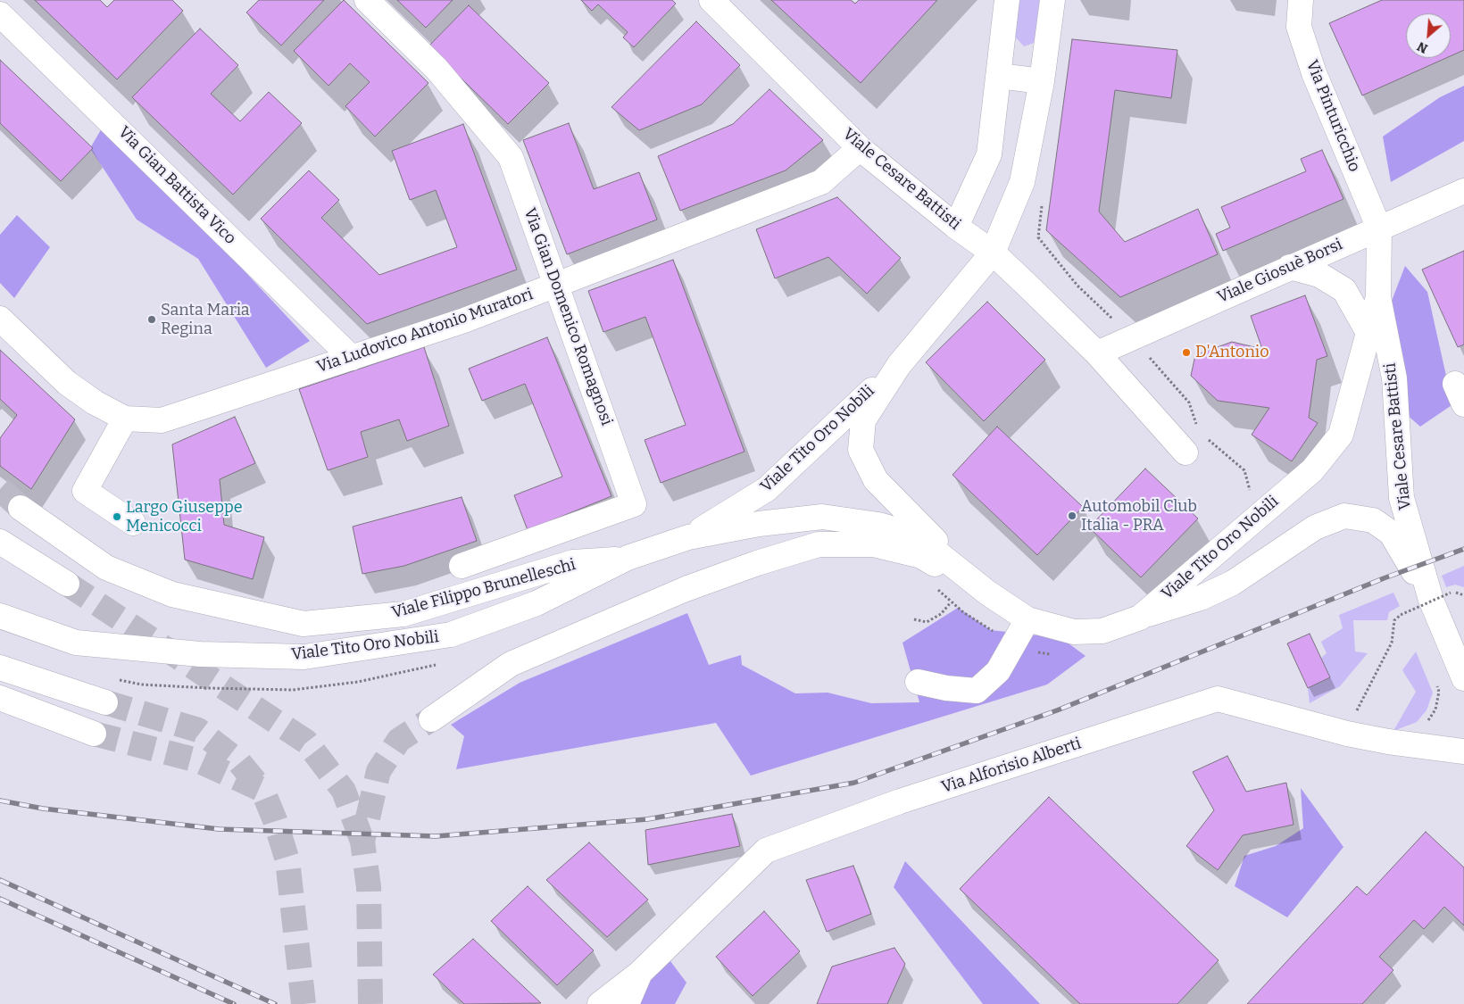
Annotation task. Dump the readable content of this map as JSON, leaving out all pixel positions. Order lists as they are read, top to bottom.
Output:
{
  "streets": {
    "street": [
      "Via Pinturicchio",
      "Viale Cesare Battisti",
      "Via Gian Battista Vico",
      "Viale Giosuè Borsi",
      "Via Gian Domenico Romagnosi",
      "Via Ludovico Antonio Muratori",
      "Viale Tito Oro Nobili",
      "Viale Filippo Brunelleschi",
      "Via Alforisio Alberti"
    ]
  },
  "crossings": [
    ["Via Pinturicchio", "Viale Giosuè Borsi"],
    ["Via Pinturicchio", "Viale Tito Oro Nobili"],
    ["Viale Cesare Battisti", "Viale Giosuè Borsi"],
    ["Viale Cesare Battisti", "Via Ludovico Antonio Muratori"],
    ["Viale Cesare Battisti", "Viale Tito Oro Nobili"],
    ["Via Gian Battista Vico", "Via Ludovico Antonio Muratori"],
    ["Viale Giosuè Borsi", "Viale Tito Oro Nobili"],
    ["Via Gian Domenico Romagnosi", "Via Ludovico Antonio Muratori"],
    ["Viale Tito Oro Nobili", "Viale Filippo Brunelleschi"]
  ],
  "places": [
    "Santa Maria Regina",
    "D'Antonio",
    "Automobil Club Italia - PRA",
    "Largo Giuseppe Menicocci"
  ],
  "north": "bottom left"
}
